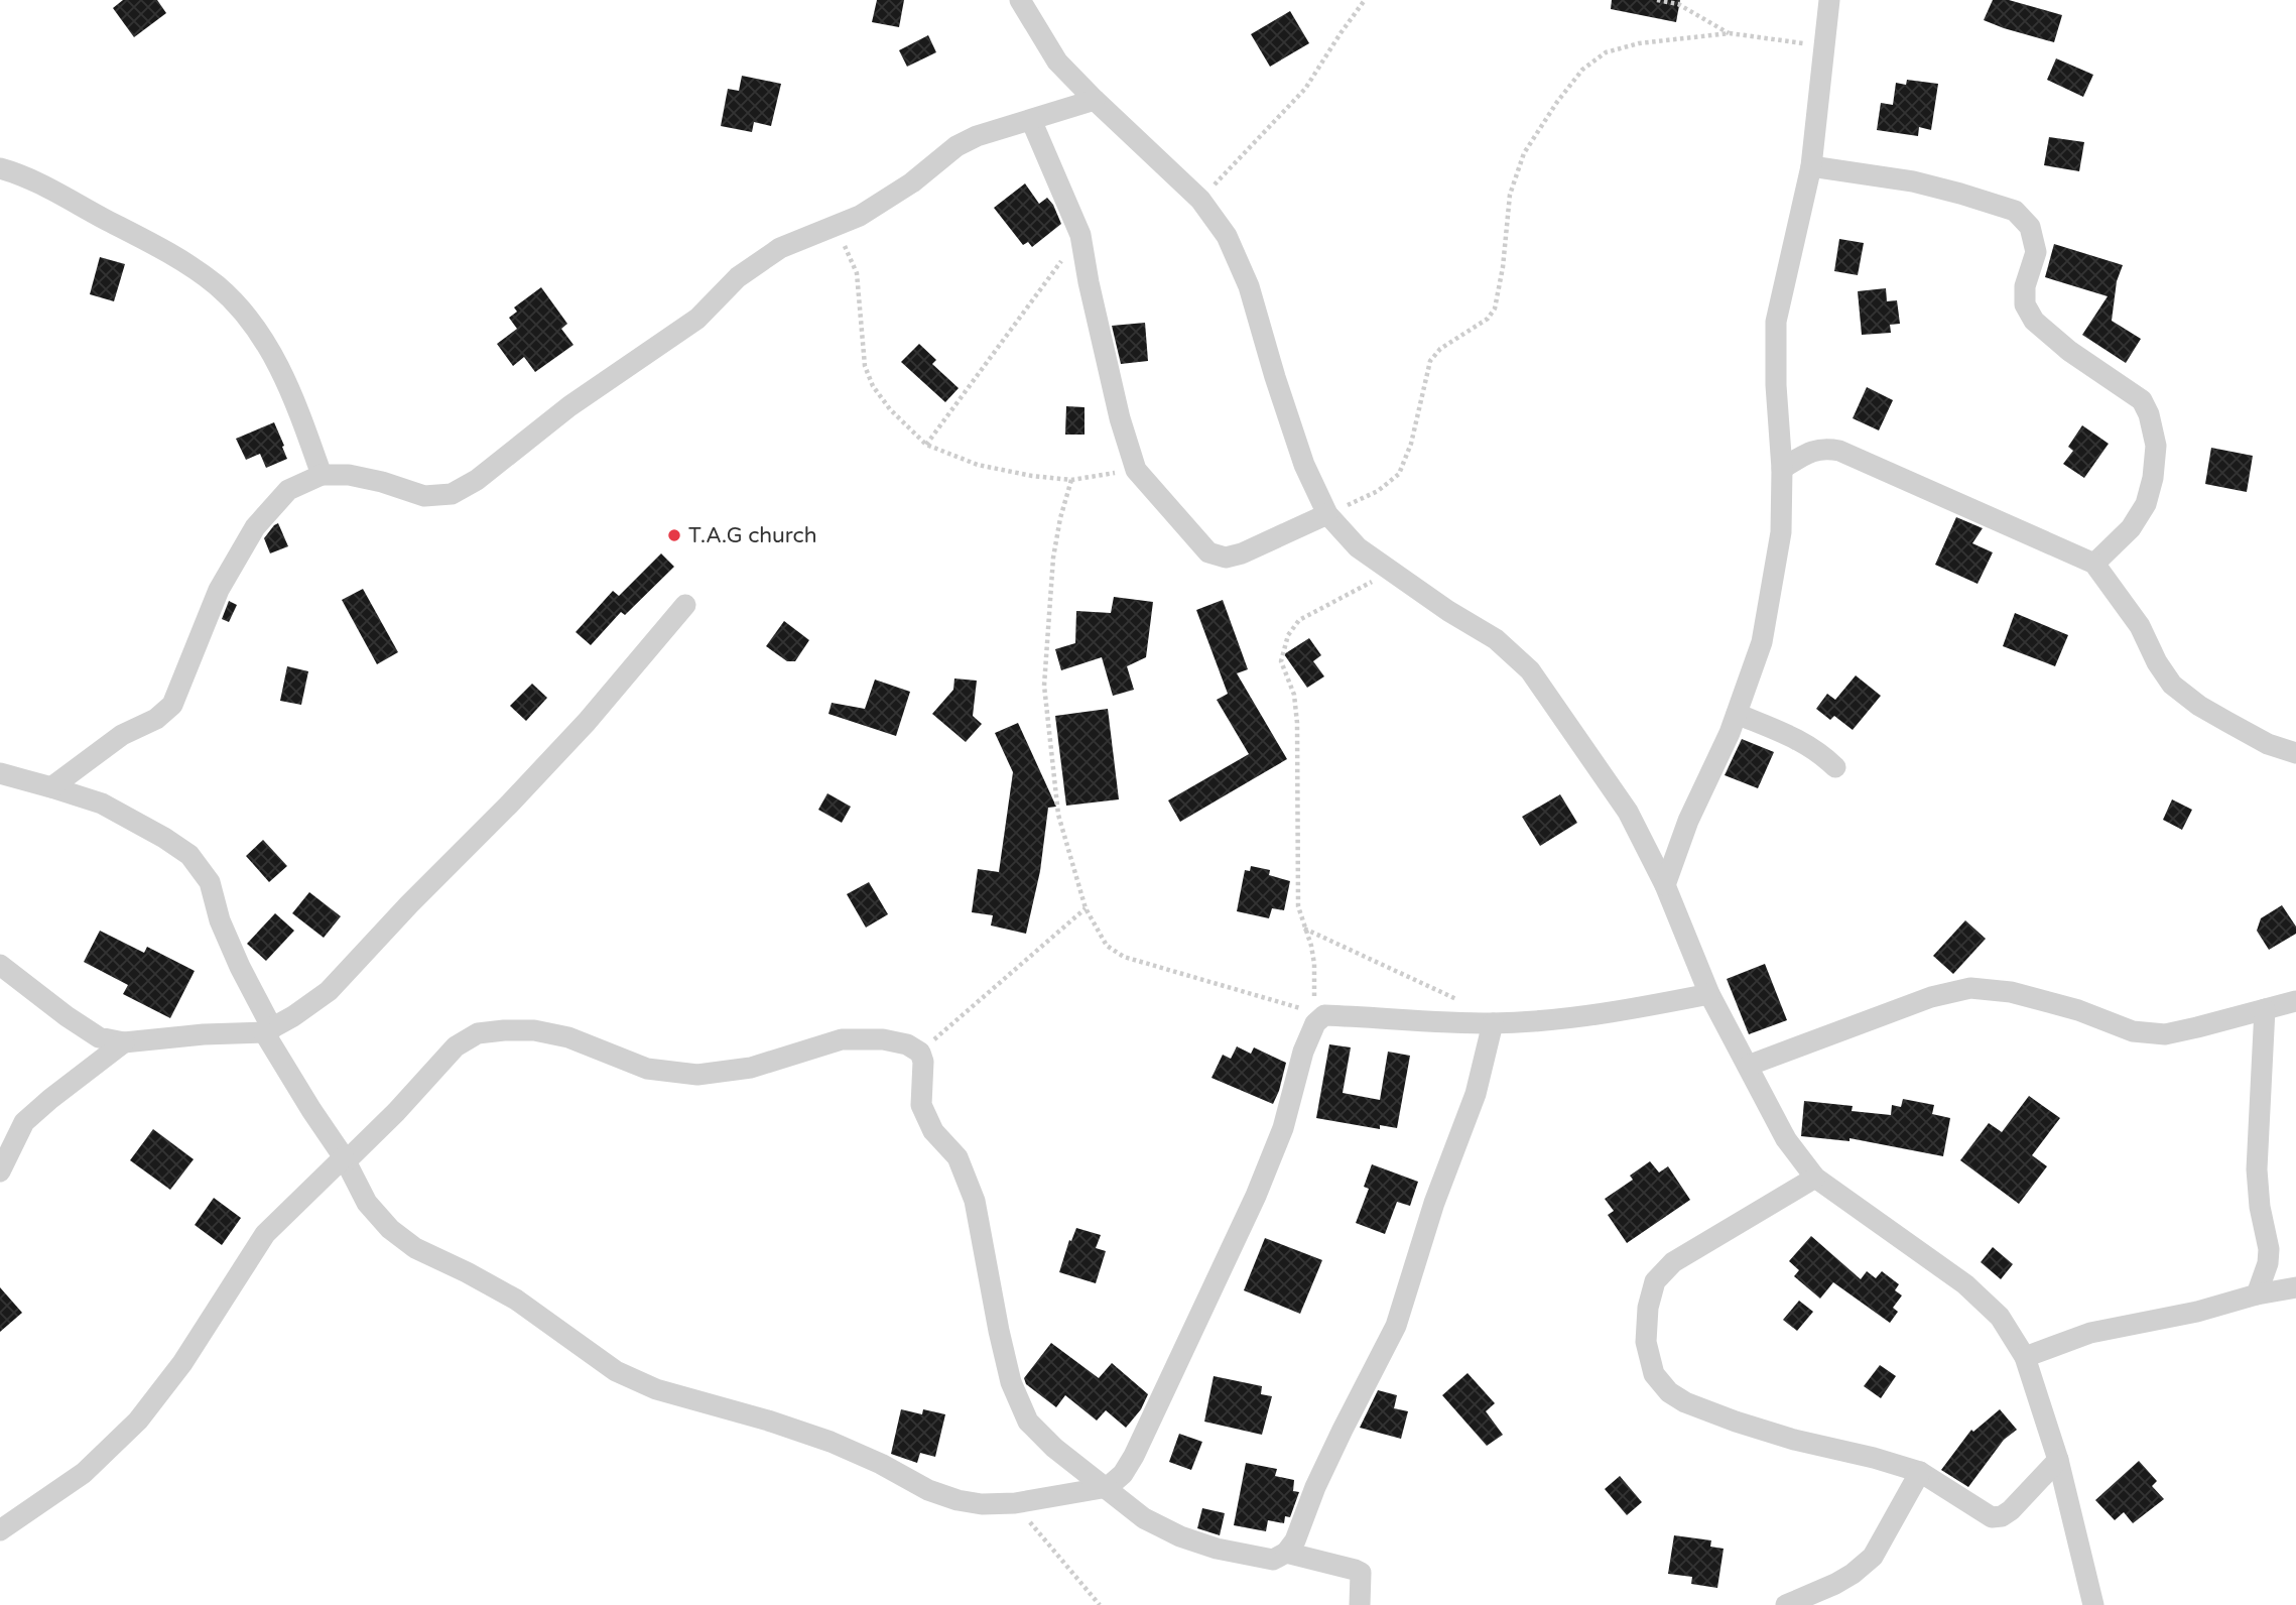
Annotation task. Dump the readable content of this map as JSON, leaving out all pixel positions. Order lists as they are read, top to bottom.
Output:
{
  "places": ["T.A.G church"]
}
